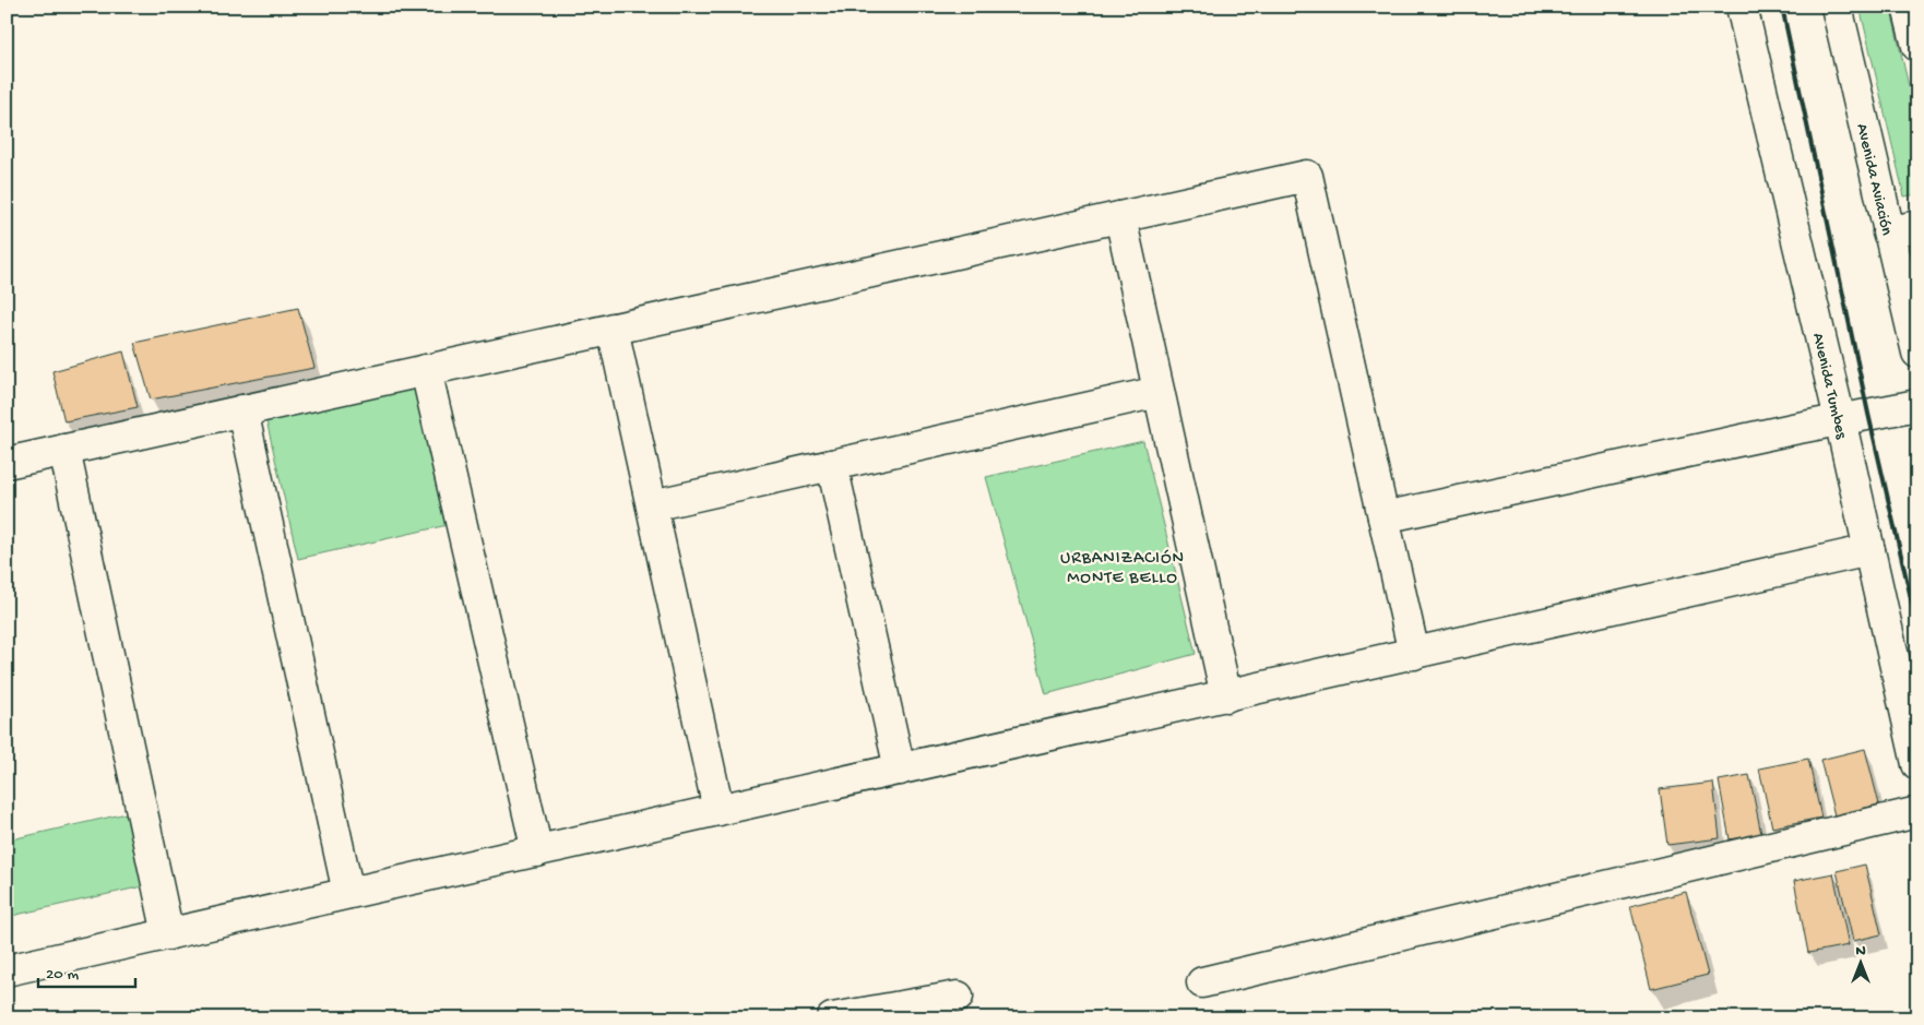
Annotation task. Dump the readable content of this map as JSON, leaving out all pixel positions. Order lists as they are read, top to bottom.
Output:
{
  "streets": {
    "street": ["Avenida Aviación", "Avenida Tumbes"]
  },
  "districts": ["URBANIZACIÓN MONTE BELLO"],
  "scale_bar": "20 m",
  "north": "top"
}
